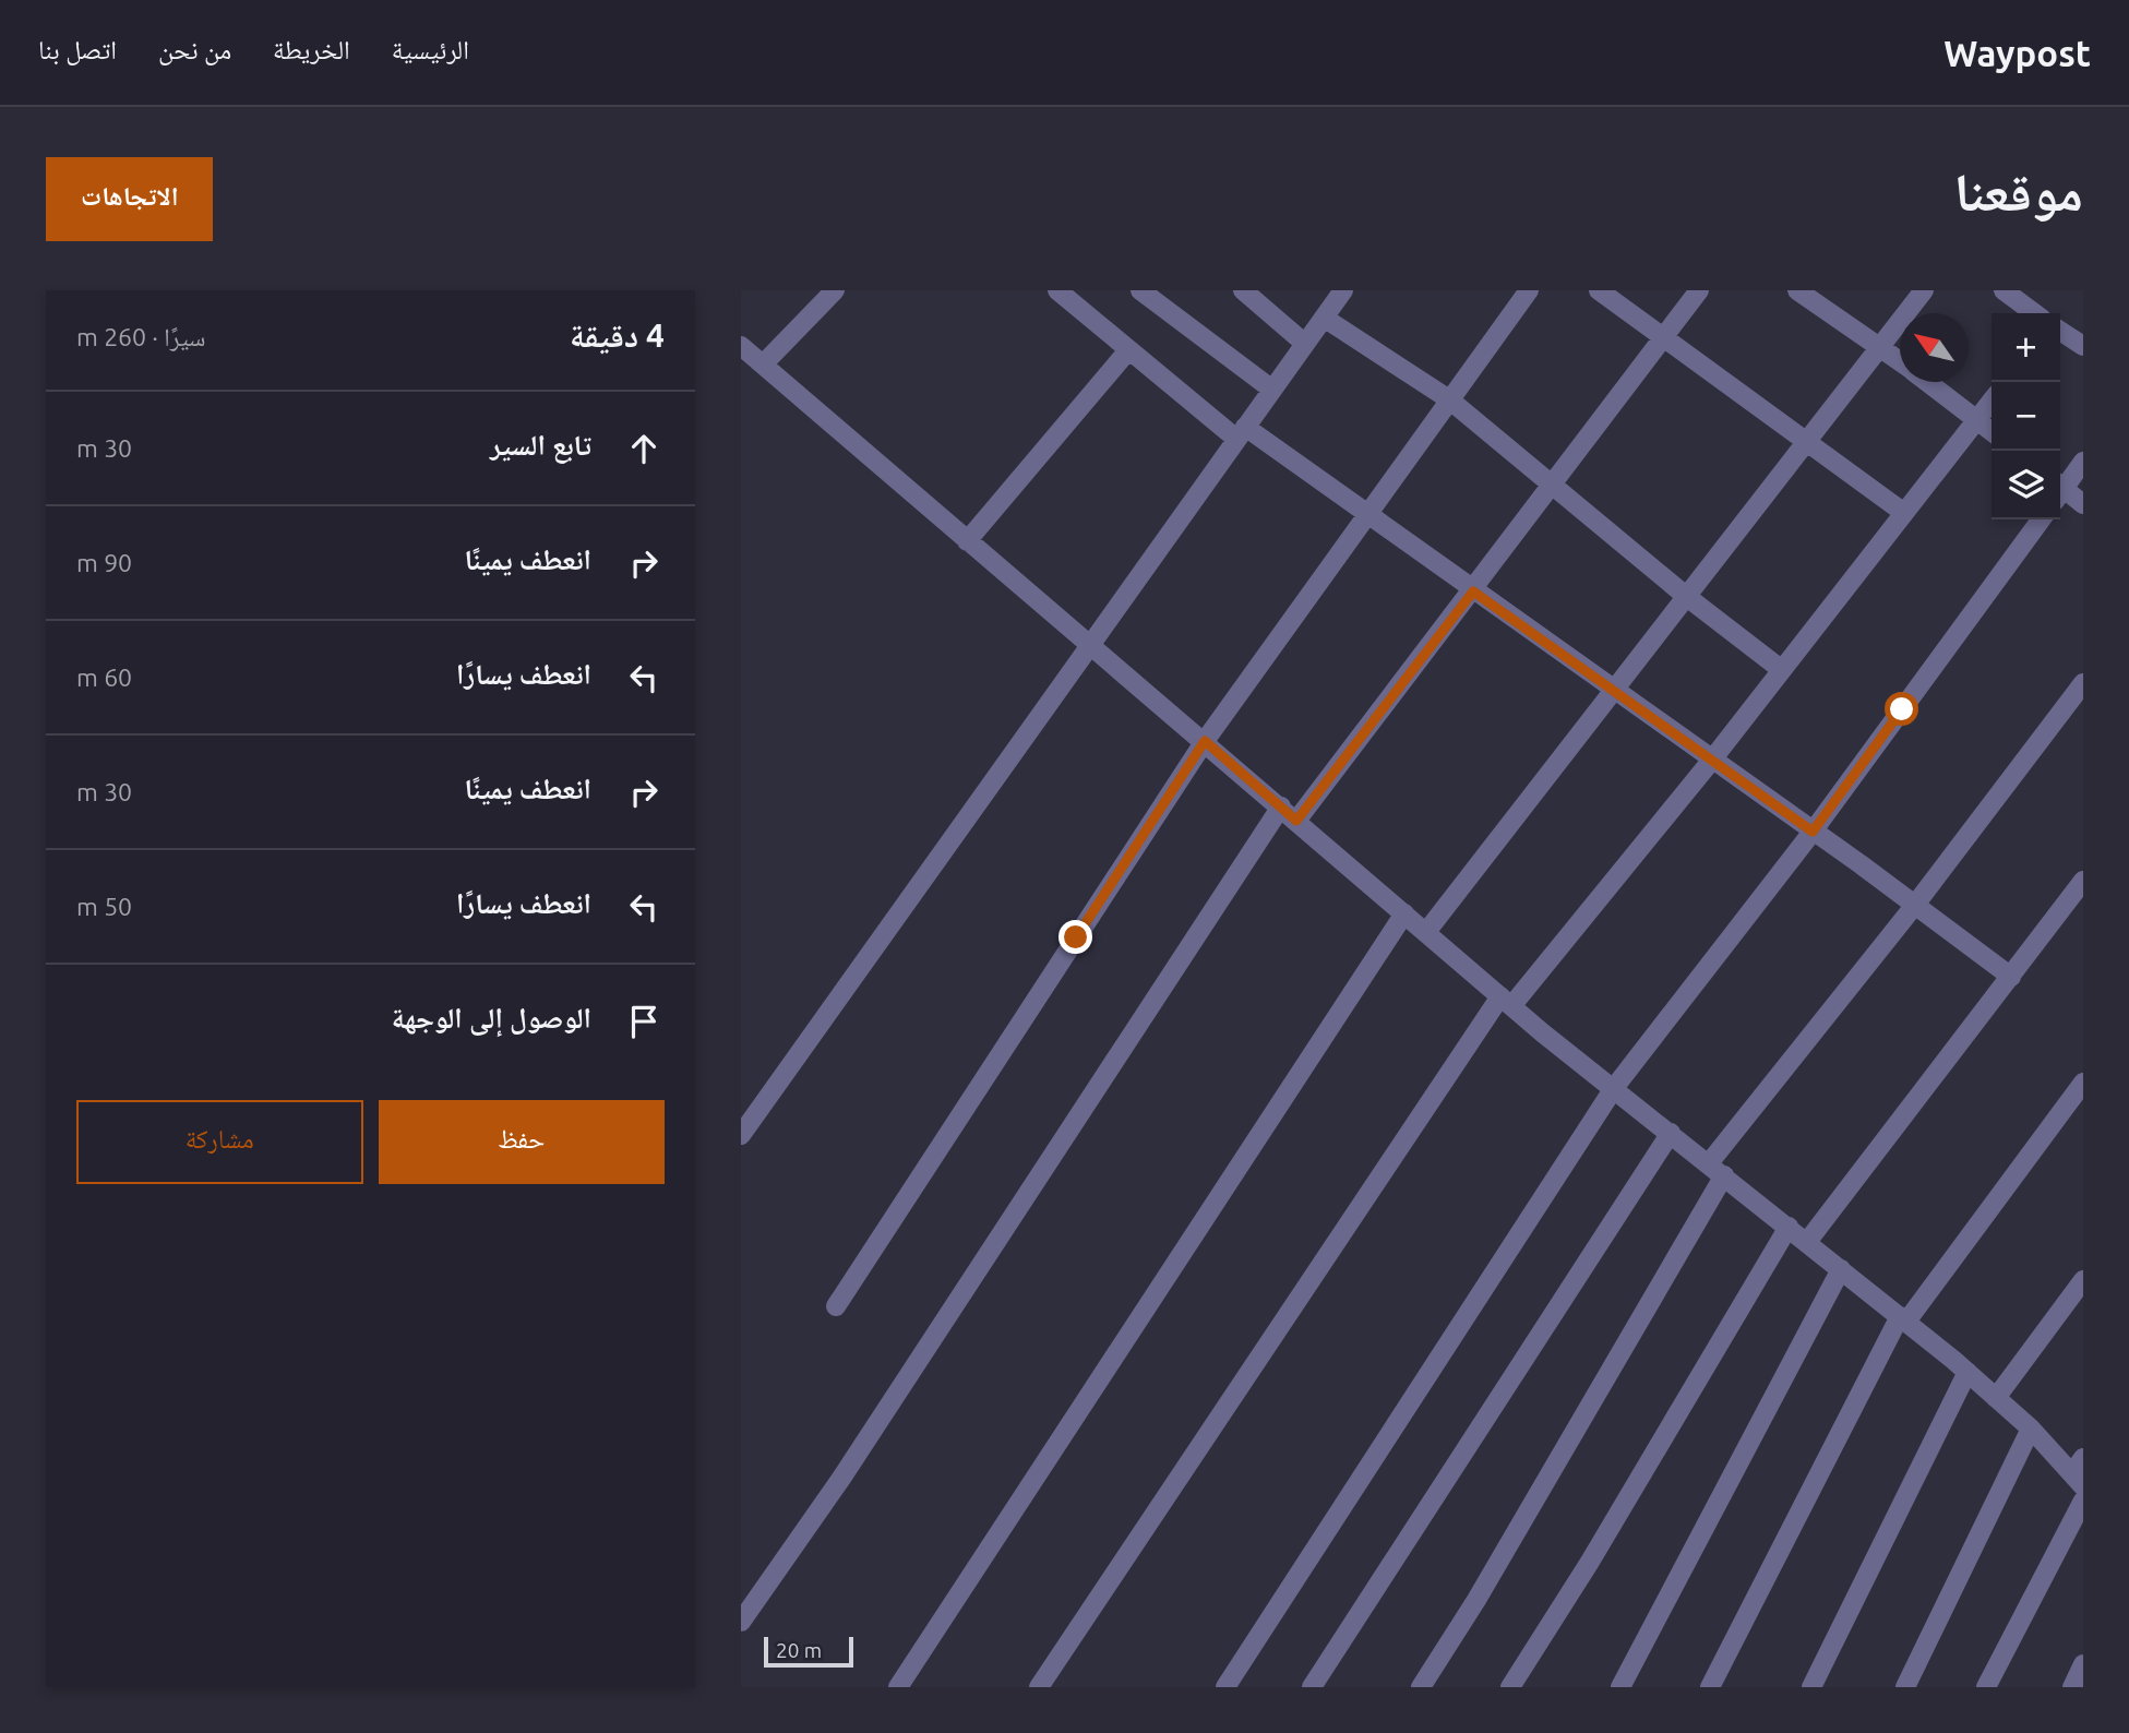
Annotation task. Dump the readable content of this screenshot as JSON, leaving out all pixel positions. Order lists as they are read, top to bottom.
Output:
{
  "scale_bar": "20 m",
  "north": "top left",
  "page": {
    "header": "Waypost",
    "nav": [
      "الرئيسية",
      "الخريطة",
      "من نحن",
      "اتصل بنا"
    ],
    "title": "موقعنا",
    "buttons": [
      "الاتجاهات",
      ["حفظ", "مشاركة"]
    ],
    "heading": ["4 دقيقة", "سيرًا · 260 m"],
    "map_buttons": ["+", "−"],
    "list": [
      ["تابع السير", "30 m"],
      ["انعطف يمينًا", "90 m"],
      ["انعطف يسارًا", "60 m"],
      ["انعطف يمينًا", "30 m"],
      ["انعطف يسارًا", "50 m"],
      "الوصول إلى الوجهة"
    ],
    "scale": "20 m"
  }
}
